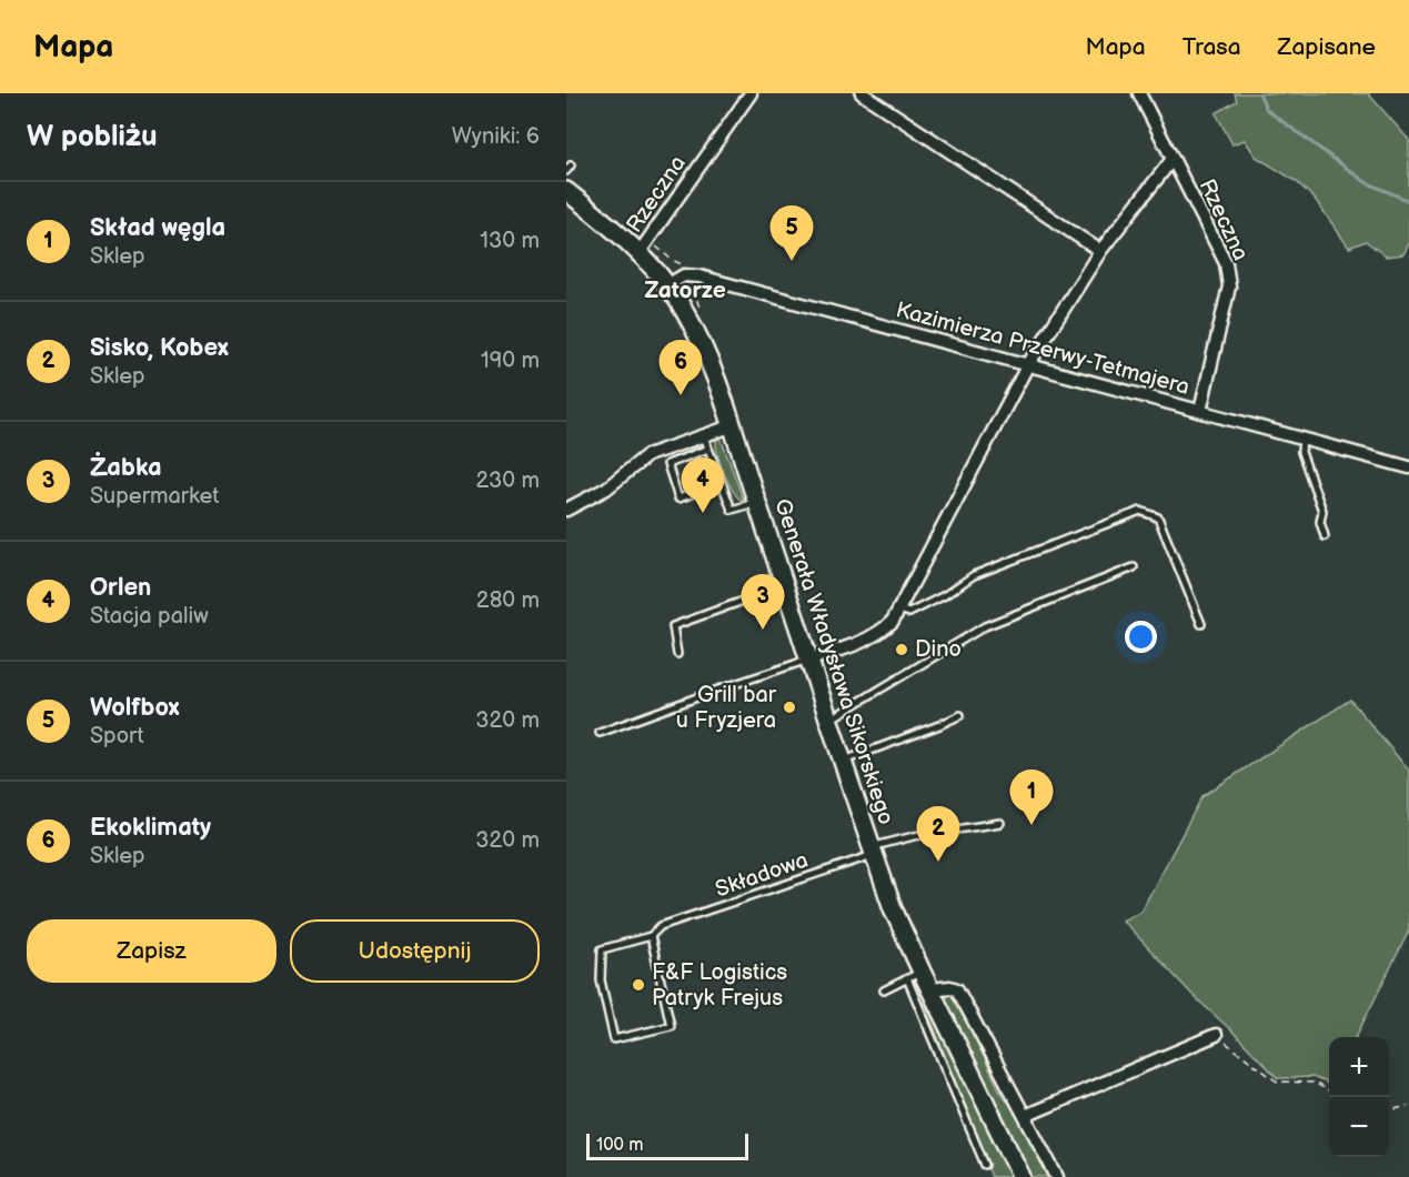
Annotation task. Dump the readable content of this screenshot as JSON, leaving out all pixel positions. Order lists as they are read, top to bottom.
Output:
{
  "streets": {
    "main road": ["Generała Władysława Sikorskiego"],
    "street": ["Rzeczna", "Kazimierza Przerwy-Tetmajera"],
    "lane": ["Składowa"]
  },
  "crossings": [
    ["Rzeczna", "Kazimierza Przerwy-Tetmajera"],
    ["Rzeczna", "Generała Władysława Sikorskiego"],
    ["Kazimierza Przerwy-Tetmajera", "Generała Władysława Sikorskiego"],
    ["Generała Władysława Sikorskiego", "Składowa"]
  ],
  "districts": ["Zatorze"],
  "places": ["Dino", "Grill bar u Fryzjera", "F&F Logistics Patryk Frejus"],
  "scale_bar": "100 m",
  "page": {
    "header": "Mapa",
    "nav": ["Mapa", "Trasa", "Zapisane"],
    "heading": ["W pobliżu", "Wyniki: 6"],
    "list": [
      {
        "mark": "1",
        "name": "Skład węgla",
        "note": "Sklep",
        "value": "130 m"
      },
      {
        "mark": "2",
        "name": "Sisko, Kobex",
        "note": "Sklep",
        "value": "190 m"
      },
      {
        "mark": "3",
        "name": "Żabka",
        "note": "Supermarket",
        "value": "230 m"
      },
      {
        "mark": "4",
        "name": "Orlen",
        "note": "Stacja paliw",
        "value": "280 m"
      },
      {
        "mark": "5",
        "name": "Wolfbox",
        "note": "Sport",
        "value": "320 m"
      },
      {
        "mark": "6",
        "name": "Ekoklimaty",
        "note": "Sklep",
        "value": "320 m"
      }
    ],
    "pins": [
      "5",
      "6",
      "4",
      "3",
      "1",
      "2"
    ],
    "buttons": ["Zapisz", "Udostępnij"],
    "map_buttons": ["+", "−"],
    "scale": "100 m"
  }
}
